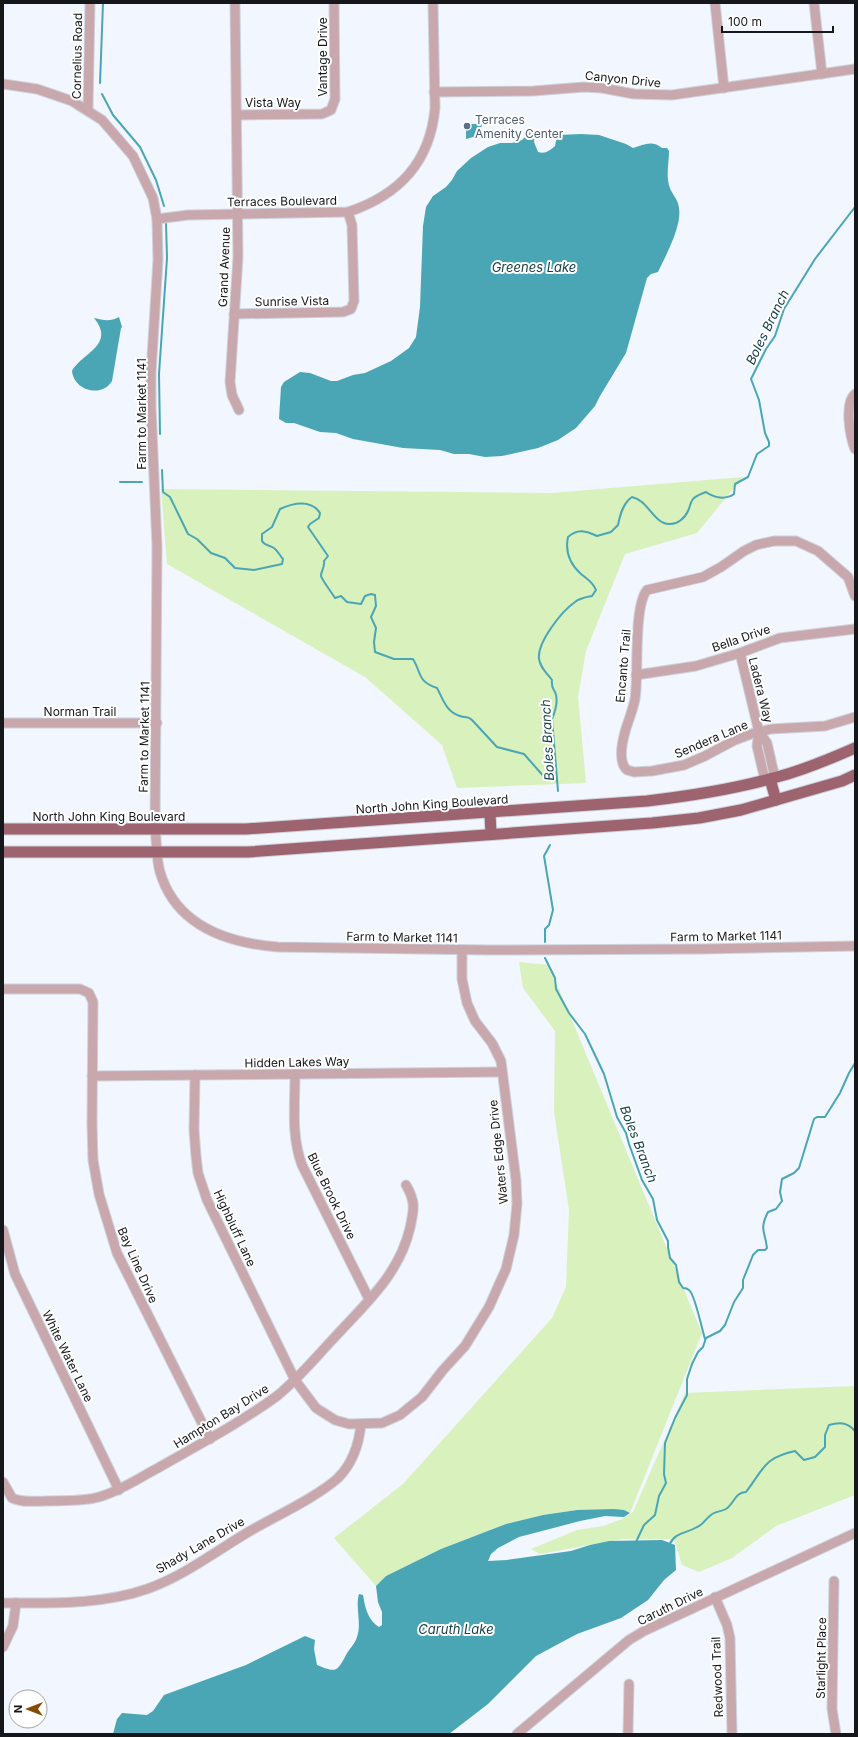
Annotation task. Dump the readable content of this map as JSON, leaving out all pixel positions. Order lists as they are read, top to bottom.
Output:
{
  "streets": {
    "main road": ["North John King Boulevard"],
    "street": [
      "Cornelius Road",
      "Vantage Drive",
      "Canyon Drive",
      "Vista Way",
      "Terraces Boulevard",
      "Grand Avenue",
      "Sunrise Vista",
      "Farm to Market 1141",
      "Bella Drive",
      "Encanto Trail",
      "Ladera Way",
      "Norman Trail",
      "Sendera Lane",
      "Hidden Lakes Way",
      "Waters Edge Drive",
      "Blue Brook Drive",
      "Highbluff Lane",
      "Bay Line Drive",
      "White Water Lane",
      "Hampton Bay Drive",
      "Shady Lane Drive",
      "Caruth Drive",
      "Starlight Place",
      "Redwood Trail"
    ]
  },
  "crossings": [
    ["Cornelius Road", "Farm to Market 1141"],
    ["Vantage Drive", "Vista Way"],
    ["Canyon Drive", "Terraces Boulevard"],
    ["Vista Way", "Grand Avenue"],
    ["Terraces Boulevard", "Grand Avenue"],
    ["Terraces Boulevard", "Sunrise Vista"],
    ["Terraces Boulevard", "Farm to Market 1141"],
    ["Grand Avenue", "Sunrise Vista"],
    ["Farm to Market 1141", "Norman Trail"],
    ["Farm to Market 1141", "North John King Boulevard"],
    ["Farm to Market 1141", "Waters Edge Drive"],
    ["Bella Drive", "Encanto Trail"],
    ["Bella Drive", "Ladera Way"],
    ["Encanto Trail", "Sendera Lane"],
    ["Ladera Way", "Sendera Lane"],
    ["Ladera Way", "North John King Boulevard"],
    ["Hidden Lakes Way", "Waters Edge Drive"],
    ["Hidden Lakes Way", "Blue Brook Drive"],
    ["Hidden Lakes Way", "Highbluff Lane"],
    ["Hidden Lakes Way", "Bay Line Drive"],
    ["Waters Edge Drive", "Highbluff Lane"],
    ["Waters Edge Drive", "Hampton Bay Drive"],
    ["Waters Edge Drive", "Shady Lane Drive"],
    ["Blue Brook Drive", "Hampton Bay Drive"],
    ["Highbluff Lane", "Hampton Bay Drive"],
    ["Bay Line Drive", "Hampton Bay Drive"],
    ["White Water Lane", "Hampton Bay Drive"],
    ["Caruth Drive", "Redwood Trail"]
  ],
  "water": ["Greenes Lake", "Boles Branch", "Caruth Lake"],
  "places": ["Terraces Amenity Center"],
  "scale_bar": "100 m",
  "north": "left"
}
